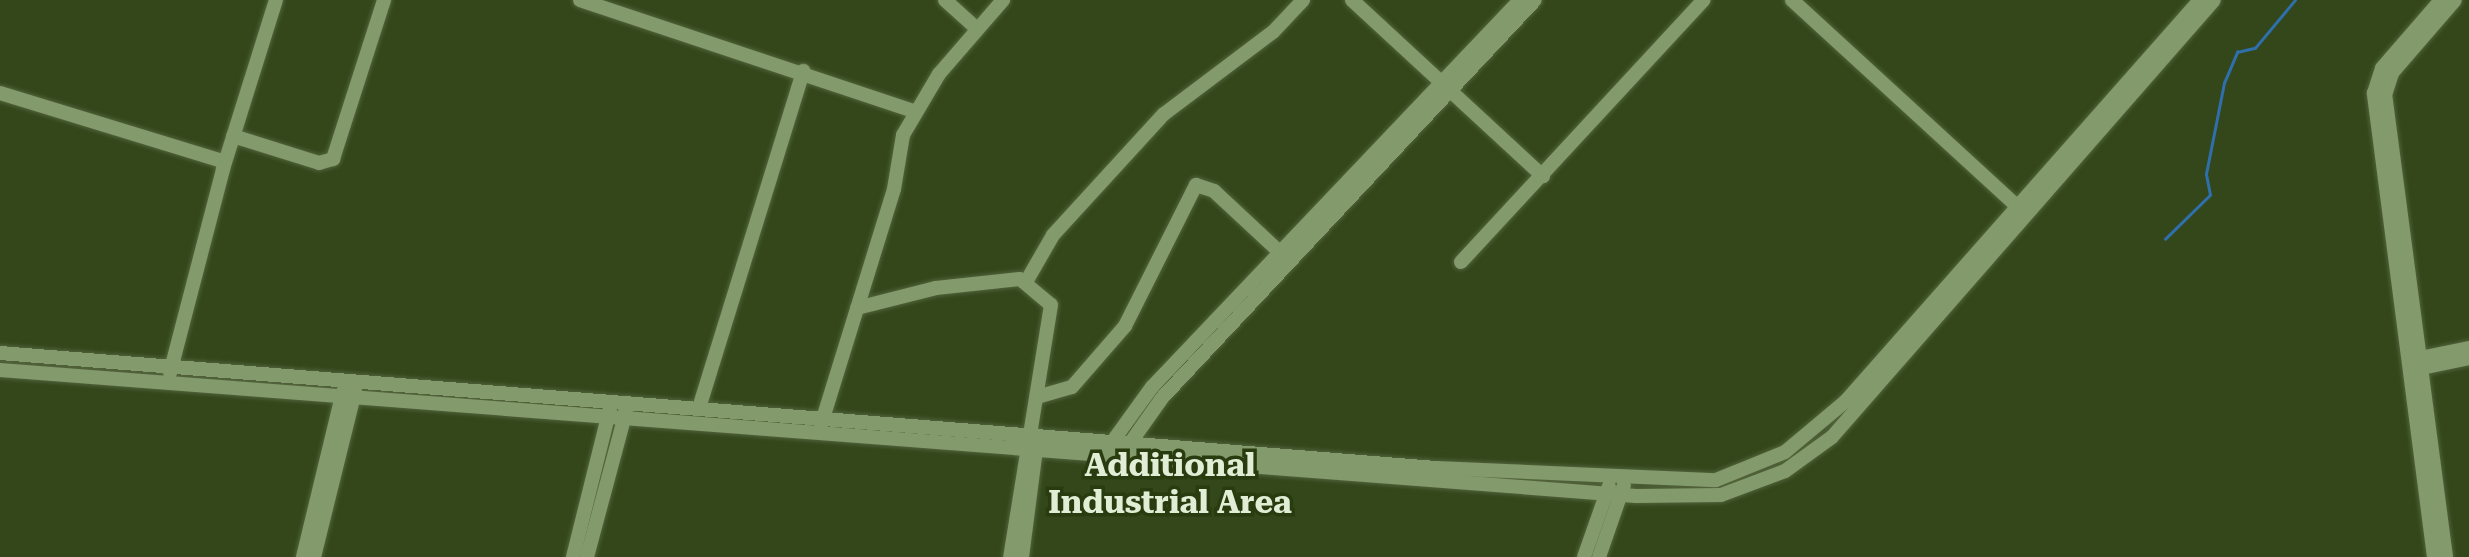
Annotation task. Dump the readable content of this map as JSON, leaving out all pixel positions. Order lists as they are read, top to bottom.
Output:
{
  "districts": ["Additional Industrial Area"]
}
